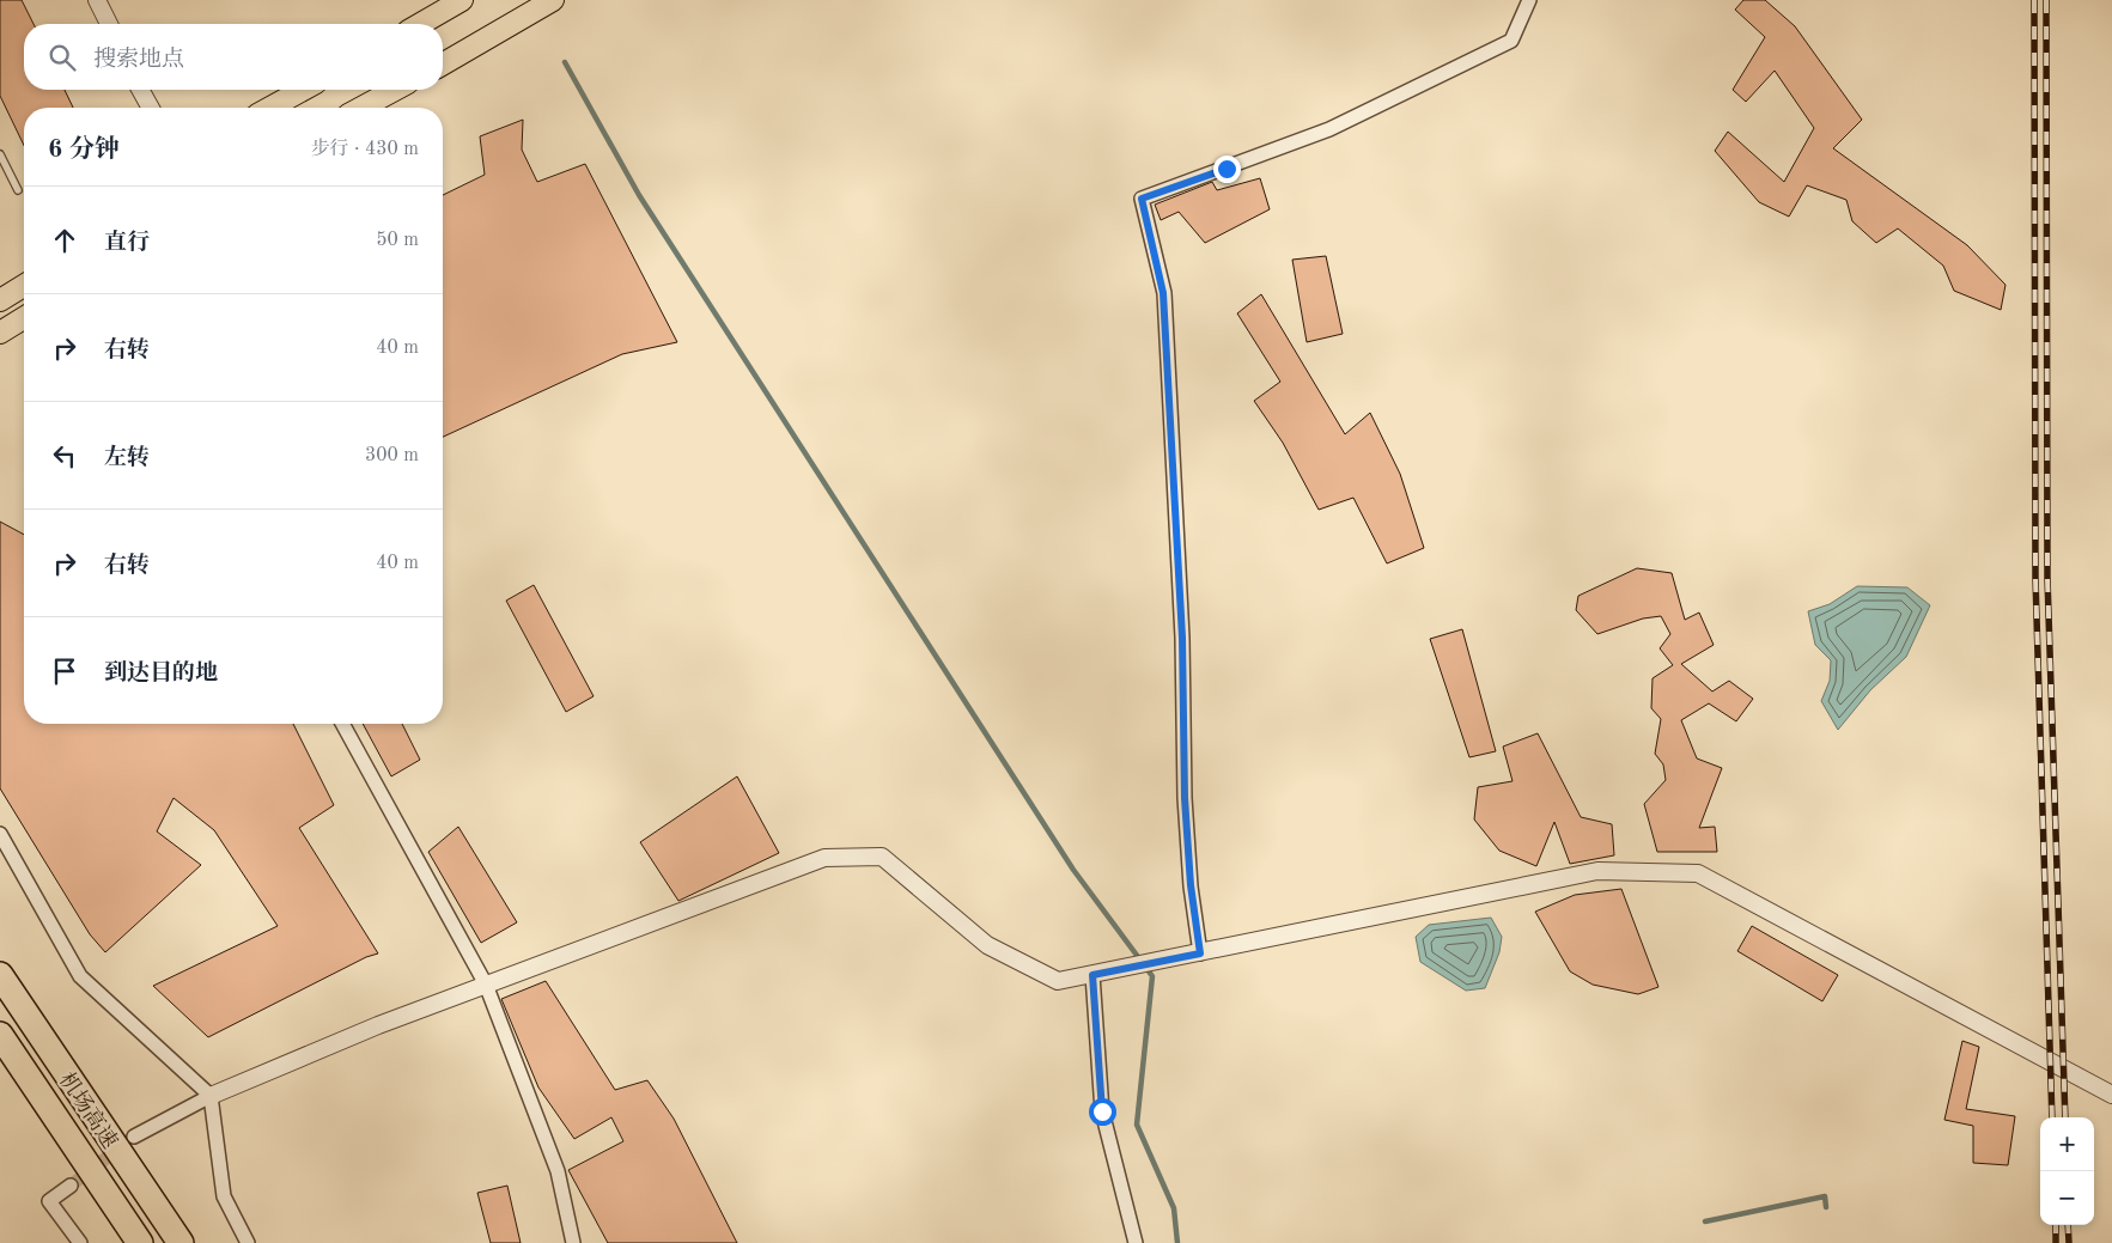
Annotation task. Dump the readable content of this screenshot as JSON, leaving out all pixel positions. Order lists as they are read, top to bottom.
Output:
{
  "streets": {
    "highway": ["机场高速"]
  },
  "page": {
    "search": "搜索地点",
    "heading": ["6 分钟", "步行 · 430 m"],
    "list": [
      ["直行", "50 m"],
      ["右转", "40 m"],
      ["左转", "300 m"],
      ["右转", "40 m"],
      "到达目的地"
    ],
    "map_buttons": ["+", "−"]
  }
}
